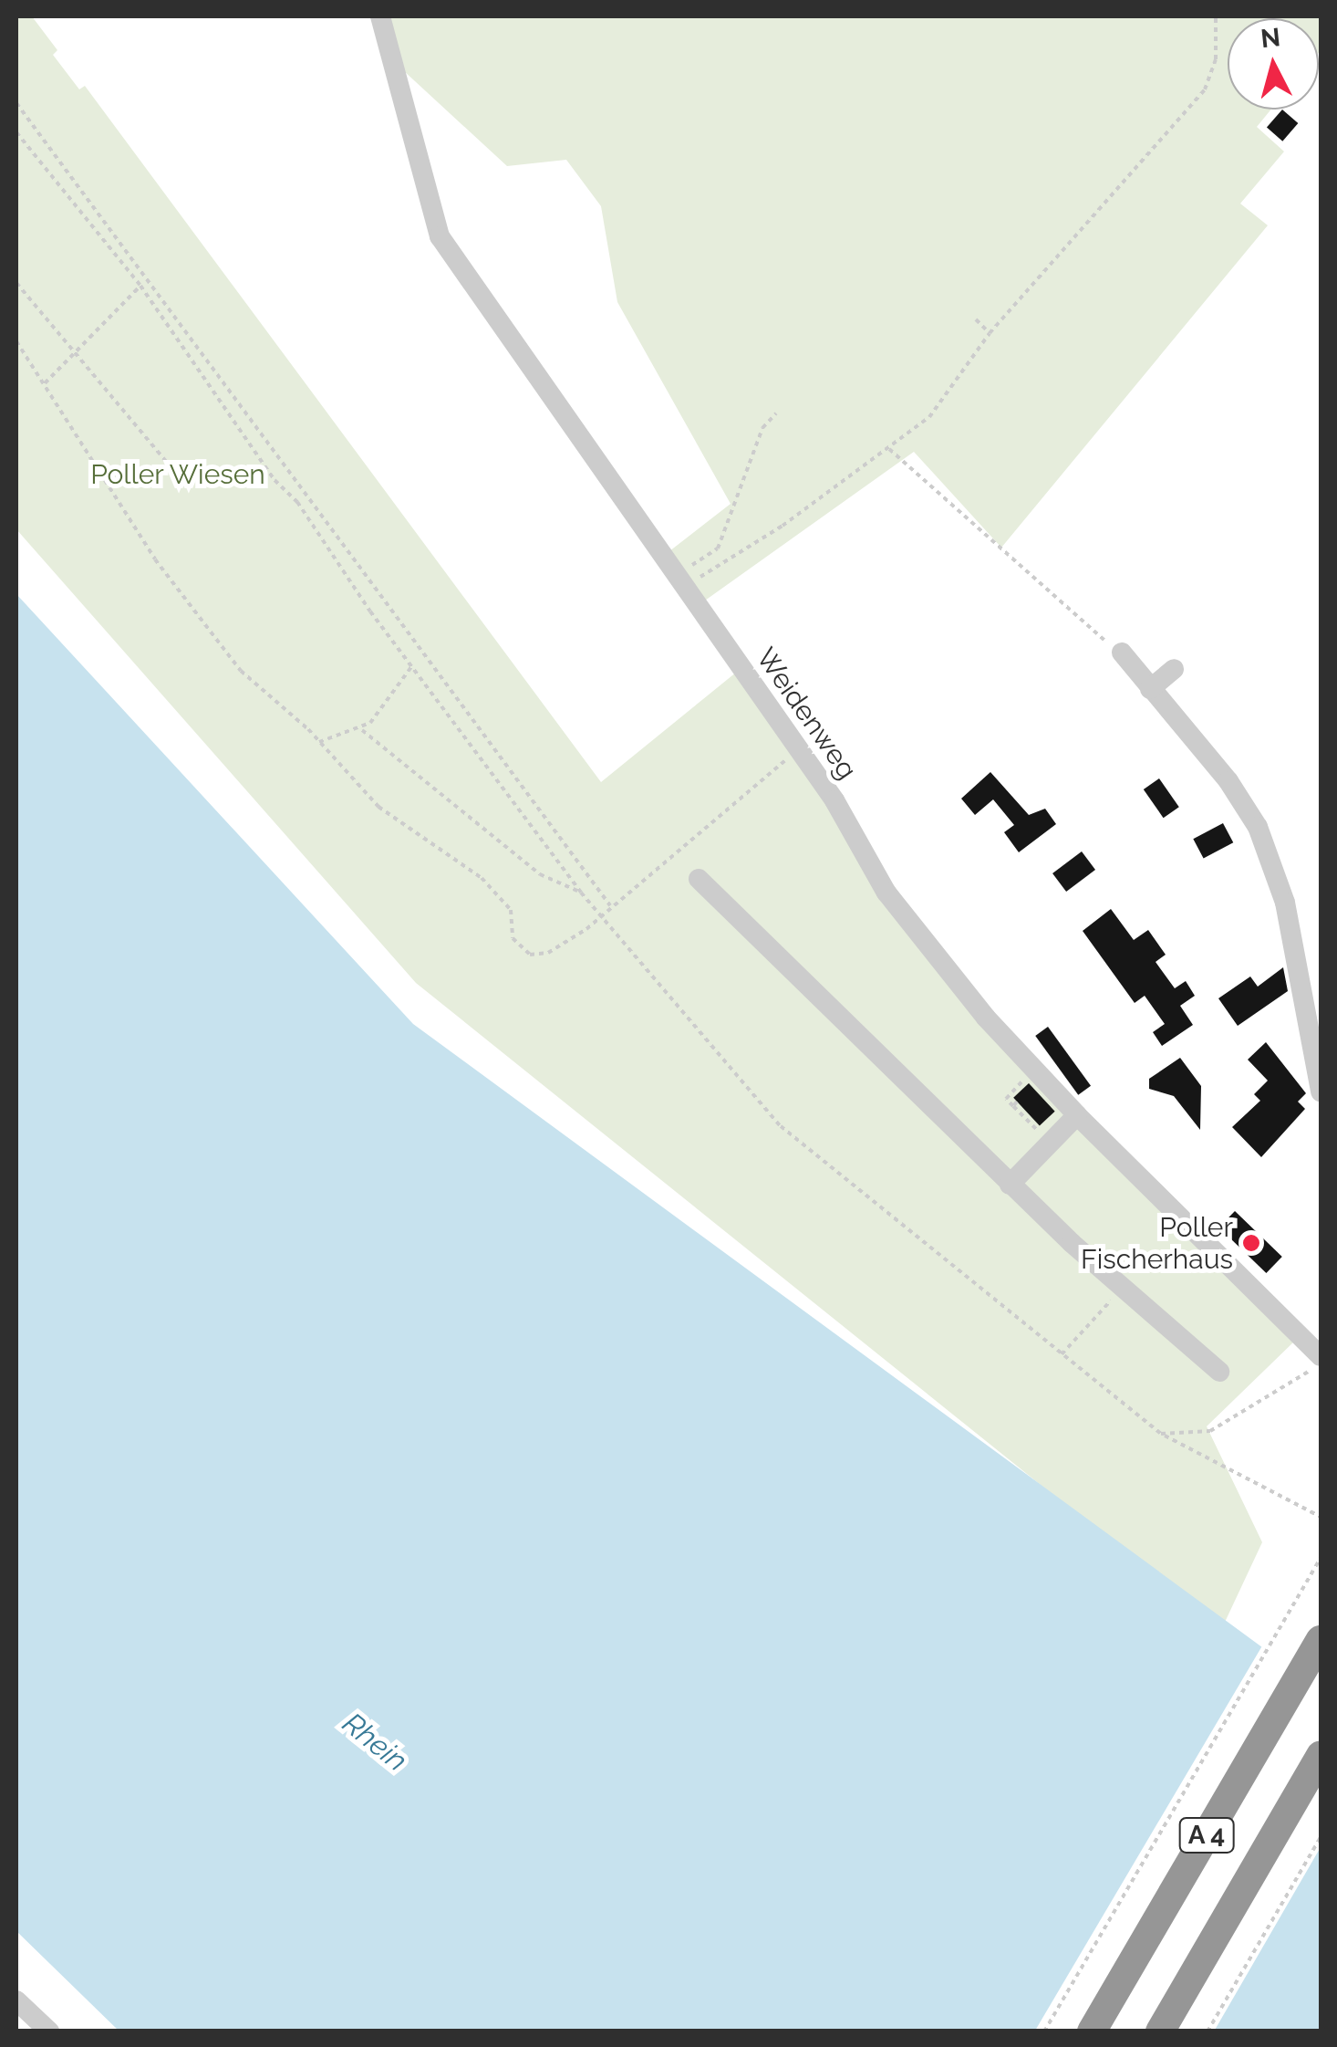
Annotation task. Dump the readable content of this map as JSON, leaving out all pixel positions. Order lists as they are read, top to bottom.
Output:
{
  "streets": {
    "highway": ["A 4"],
    "street": ["Weidenweg"]
  },
  "water": ["Rhein"],
  "parks": ["Poller Wiesen"],
  "places": ["Poller Fischerhaus"],
  "north": "top"
}
